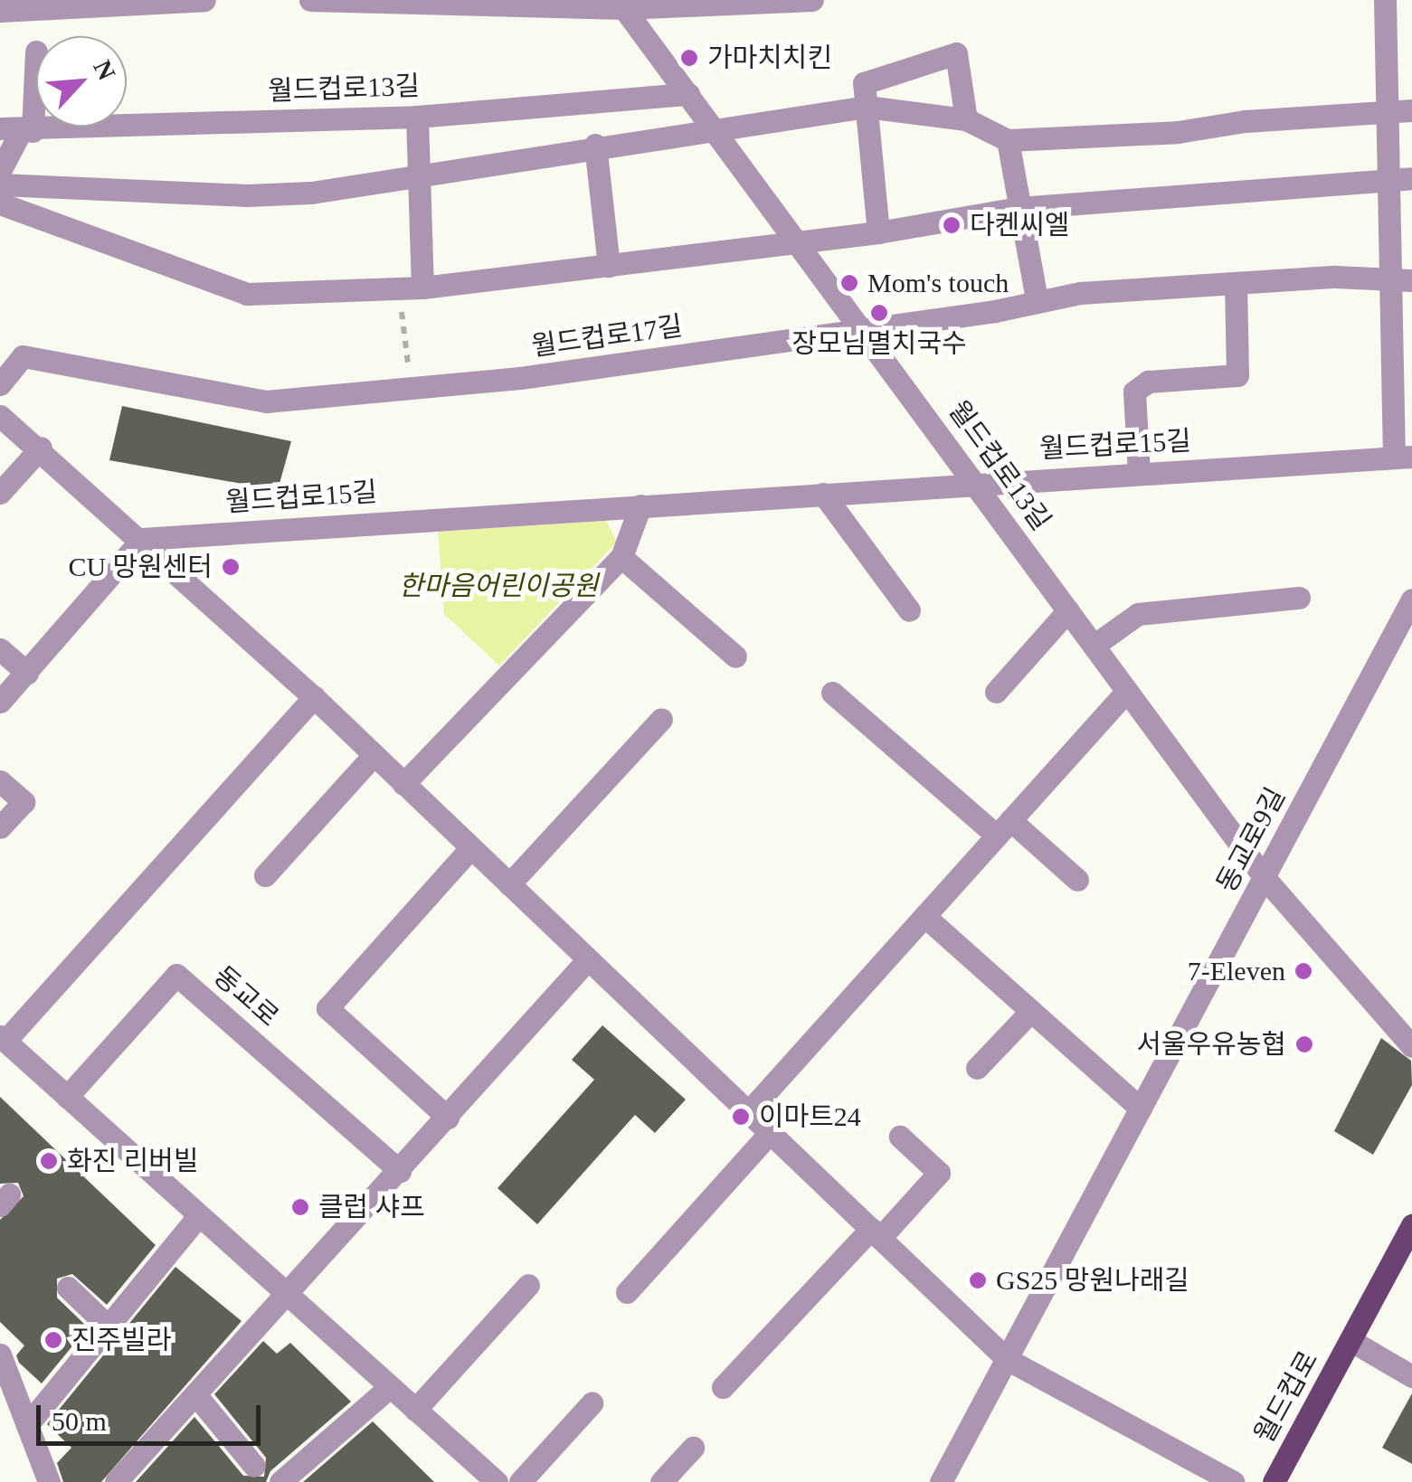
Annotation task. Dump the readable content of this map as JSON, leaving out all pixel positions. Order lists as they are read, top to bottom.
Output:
{
  "streets": {
    "main road": ["월드컵로"],
    "street": [
      "월드컵로13길",
      "월드컵로17길",
      "월드컵로15길",
      "동교로9길",
      "동교로"
    ]
  },
  "crossings": [
    ["월드컵로13길", "월드컵로17길"],
    ["월드컵로13길", "월드컵로15길"],
    ["월드컵로13길", "동교로9길"]
  ],
  "parks": ["한마음어린이공원"],
  "places": [
    "가마치치킨",
    "다켄씨엘",
    "Mom's touch",
    "장모님멸치국수",
    "CU 망원센터",
    "7-Eleven",
    "서울우유농협",
    "이마트24",
    "화진 리버빌",
    "클럽 샤프",
    "GS25 망원나래길",
    "진주빌라"
  ],
  "scale_bar": "50 m",
  "north": "top right"
}
